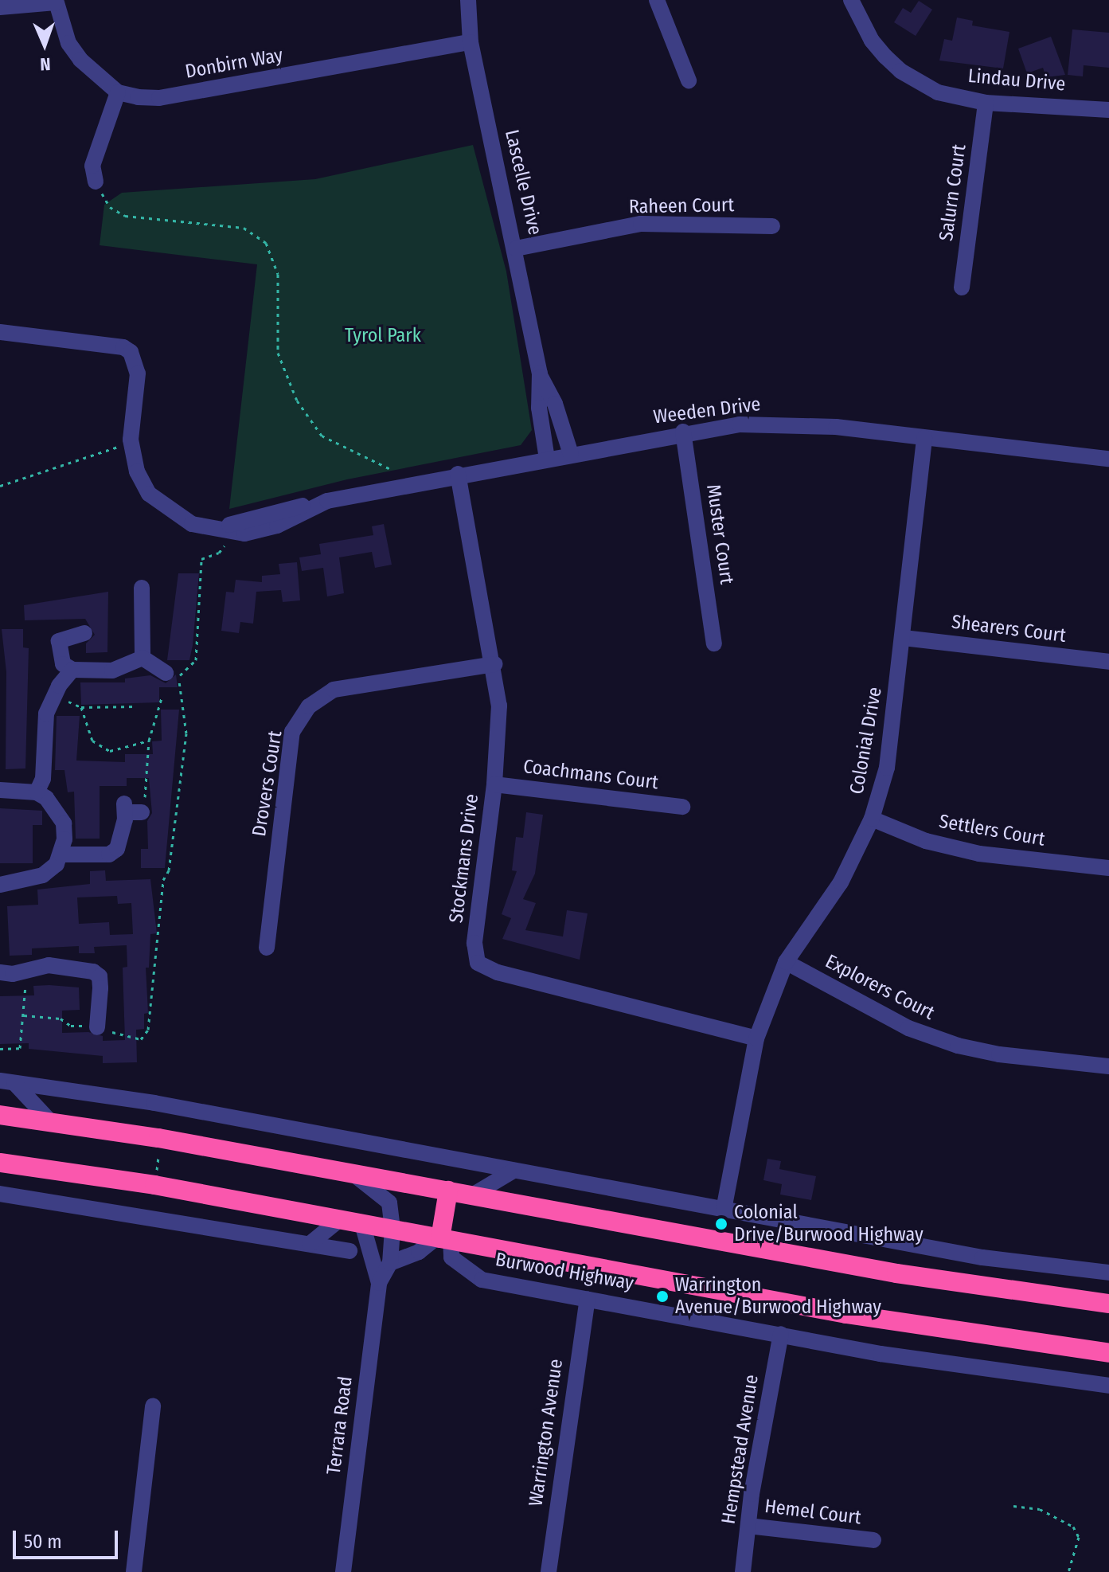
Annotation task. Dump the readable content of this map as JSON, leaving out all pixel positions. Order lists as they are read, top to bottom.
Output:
{
  "streets": {
    "highway": ["Burwood Highway"],
    "street": [
      "Donbirn Way",
      "Lindau Drive",
      "Lascelle Drive",
      "Salurn Court",
      "Raheen Court",
      "Weeden Drive",
      "Muster Court",
      "Shearers Court",
      "Colonial Drive",
      "Coachmans Court",
      "Drovers Court",
      "Settlers Court",
      "Stockmans Drive",
      "Explorers Court",
      "Terrara Road",
      "Warrington Avenue",
      "Hempstead Avenue",
      "Hemel Court"
    ]
  },
  "crossings": [
    ["Donbirn Way", "Lascelle Drive"],
    ["Lindau Drive", "Salurn Court"],
    ["Lascelle Drive", "Raheen Court"],
    ["Lascelle Drive", "Weeden Drive"],
    ["Weeden Drive", "Muster Court"],
    ["Weeden Drive", "Colonial Drive"],
    ["Weeden Drive", "Stockmans Drive"],
    ["Shearers Court", "Colonial Drive"],
    ["Colonial Drive", "Settlers Court"],
    ["Colonial Drive", "Stockmans Drive"],
    ["Colonial Drive", "Explorers Court"],
    ["Coachmans Court", "Stockmans Drive"],
    ["Drovers Court", "Stockmans Drive"],
    ["Burwood Highway", "Terrara Road"],
    ["Burwood Highway", "Warrington Avenue"],
    ["Burwood Highway", "Hempstead Avenue"],
    ["Hempstead Avenue", "Hemel Court"]
  ],
  "parks": ["Tyrol Park"],
  "places": ["Colonial Drive/Burwood Highway", "Warrington Avenue/Burwood Highway"],
  "scale_bar": "50 m",
  "north": "bottom"
}
